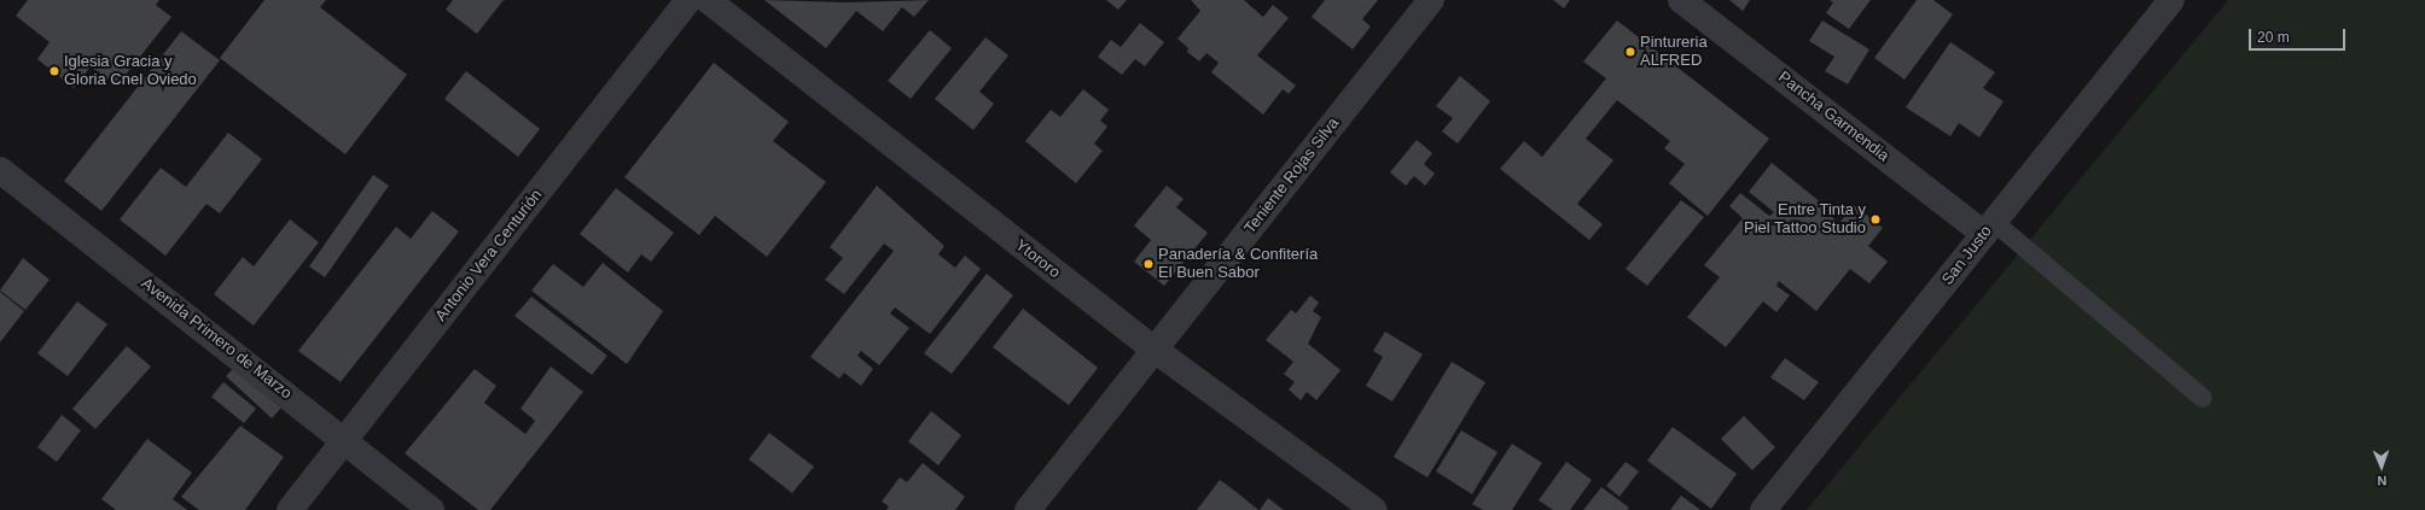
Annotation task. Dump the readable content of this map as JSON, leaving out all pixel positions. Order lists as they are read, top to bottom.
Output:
{
  "streets": {
    "street": [
      "Pancha Garmendia",
      "Teniente Rojas Silva",
      "Antonio Vera Centurión",
      "San Justo",
      "Ytororo",
      "Avenida Primero de Marzo"
    ]
  },
  "crossings": [
    ["Pancha Garmendia", "San Justo"],
    ["Teniente Rojas Silva", "Ytororo"],
    ["Antonio Vera Centurión", "Avenida Primero de Marzo"]
  ],
  "places": [
    "Pintureria ALFRED",
    "Iglesia Gracia y Gloria Cnel Oviedo",
    "Entre Tinta y Piel Tattoo Studio",
    "Panadería & Confitería El Buen Sabor"
  ],
  "scale_bar": "20 m",
  "north": "bottom"
}
